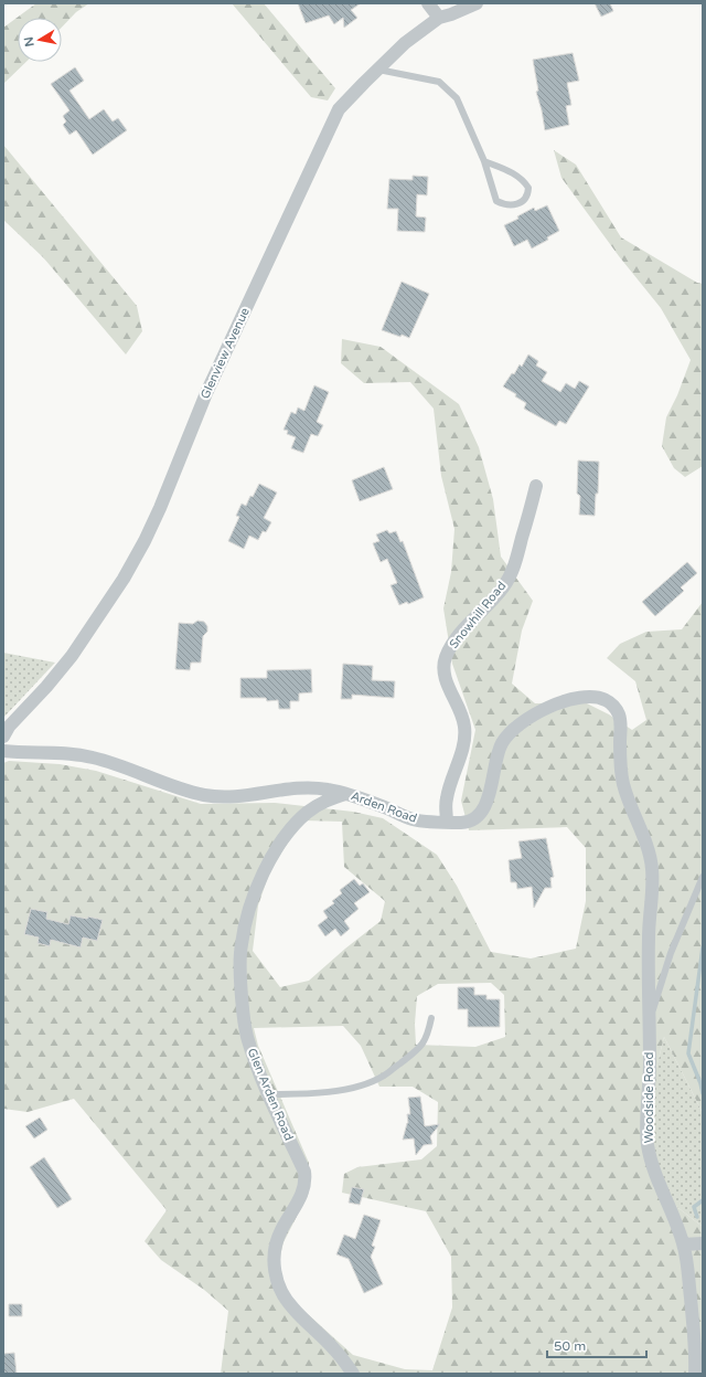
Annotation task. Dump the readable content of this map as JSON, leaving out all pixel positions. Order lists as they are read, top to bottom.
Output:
{
  "streets": {
    "street": [
      "Glenview Avenue",
      "Snowhill Road",
      "Arden Road",
      "Glen Arden Road",
      "Woodside Road"
    ]
  },
  "crossings": [
    ["Snowhill Road", "Arden Road"],
    ["Arden Road", "Glen Arden Road"],
    ["Arden Road", "Woodside Road"]
  ],
  "scale_bar": "50 m",
  "north": "left"
}
